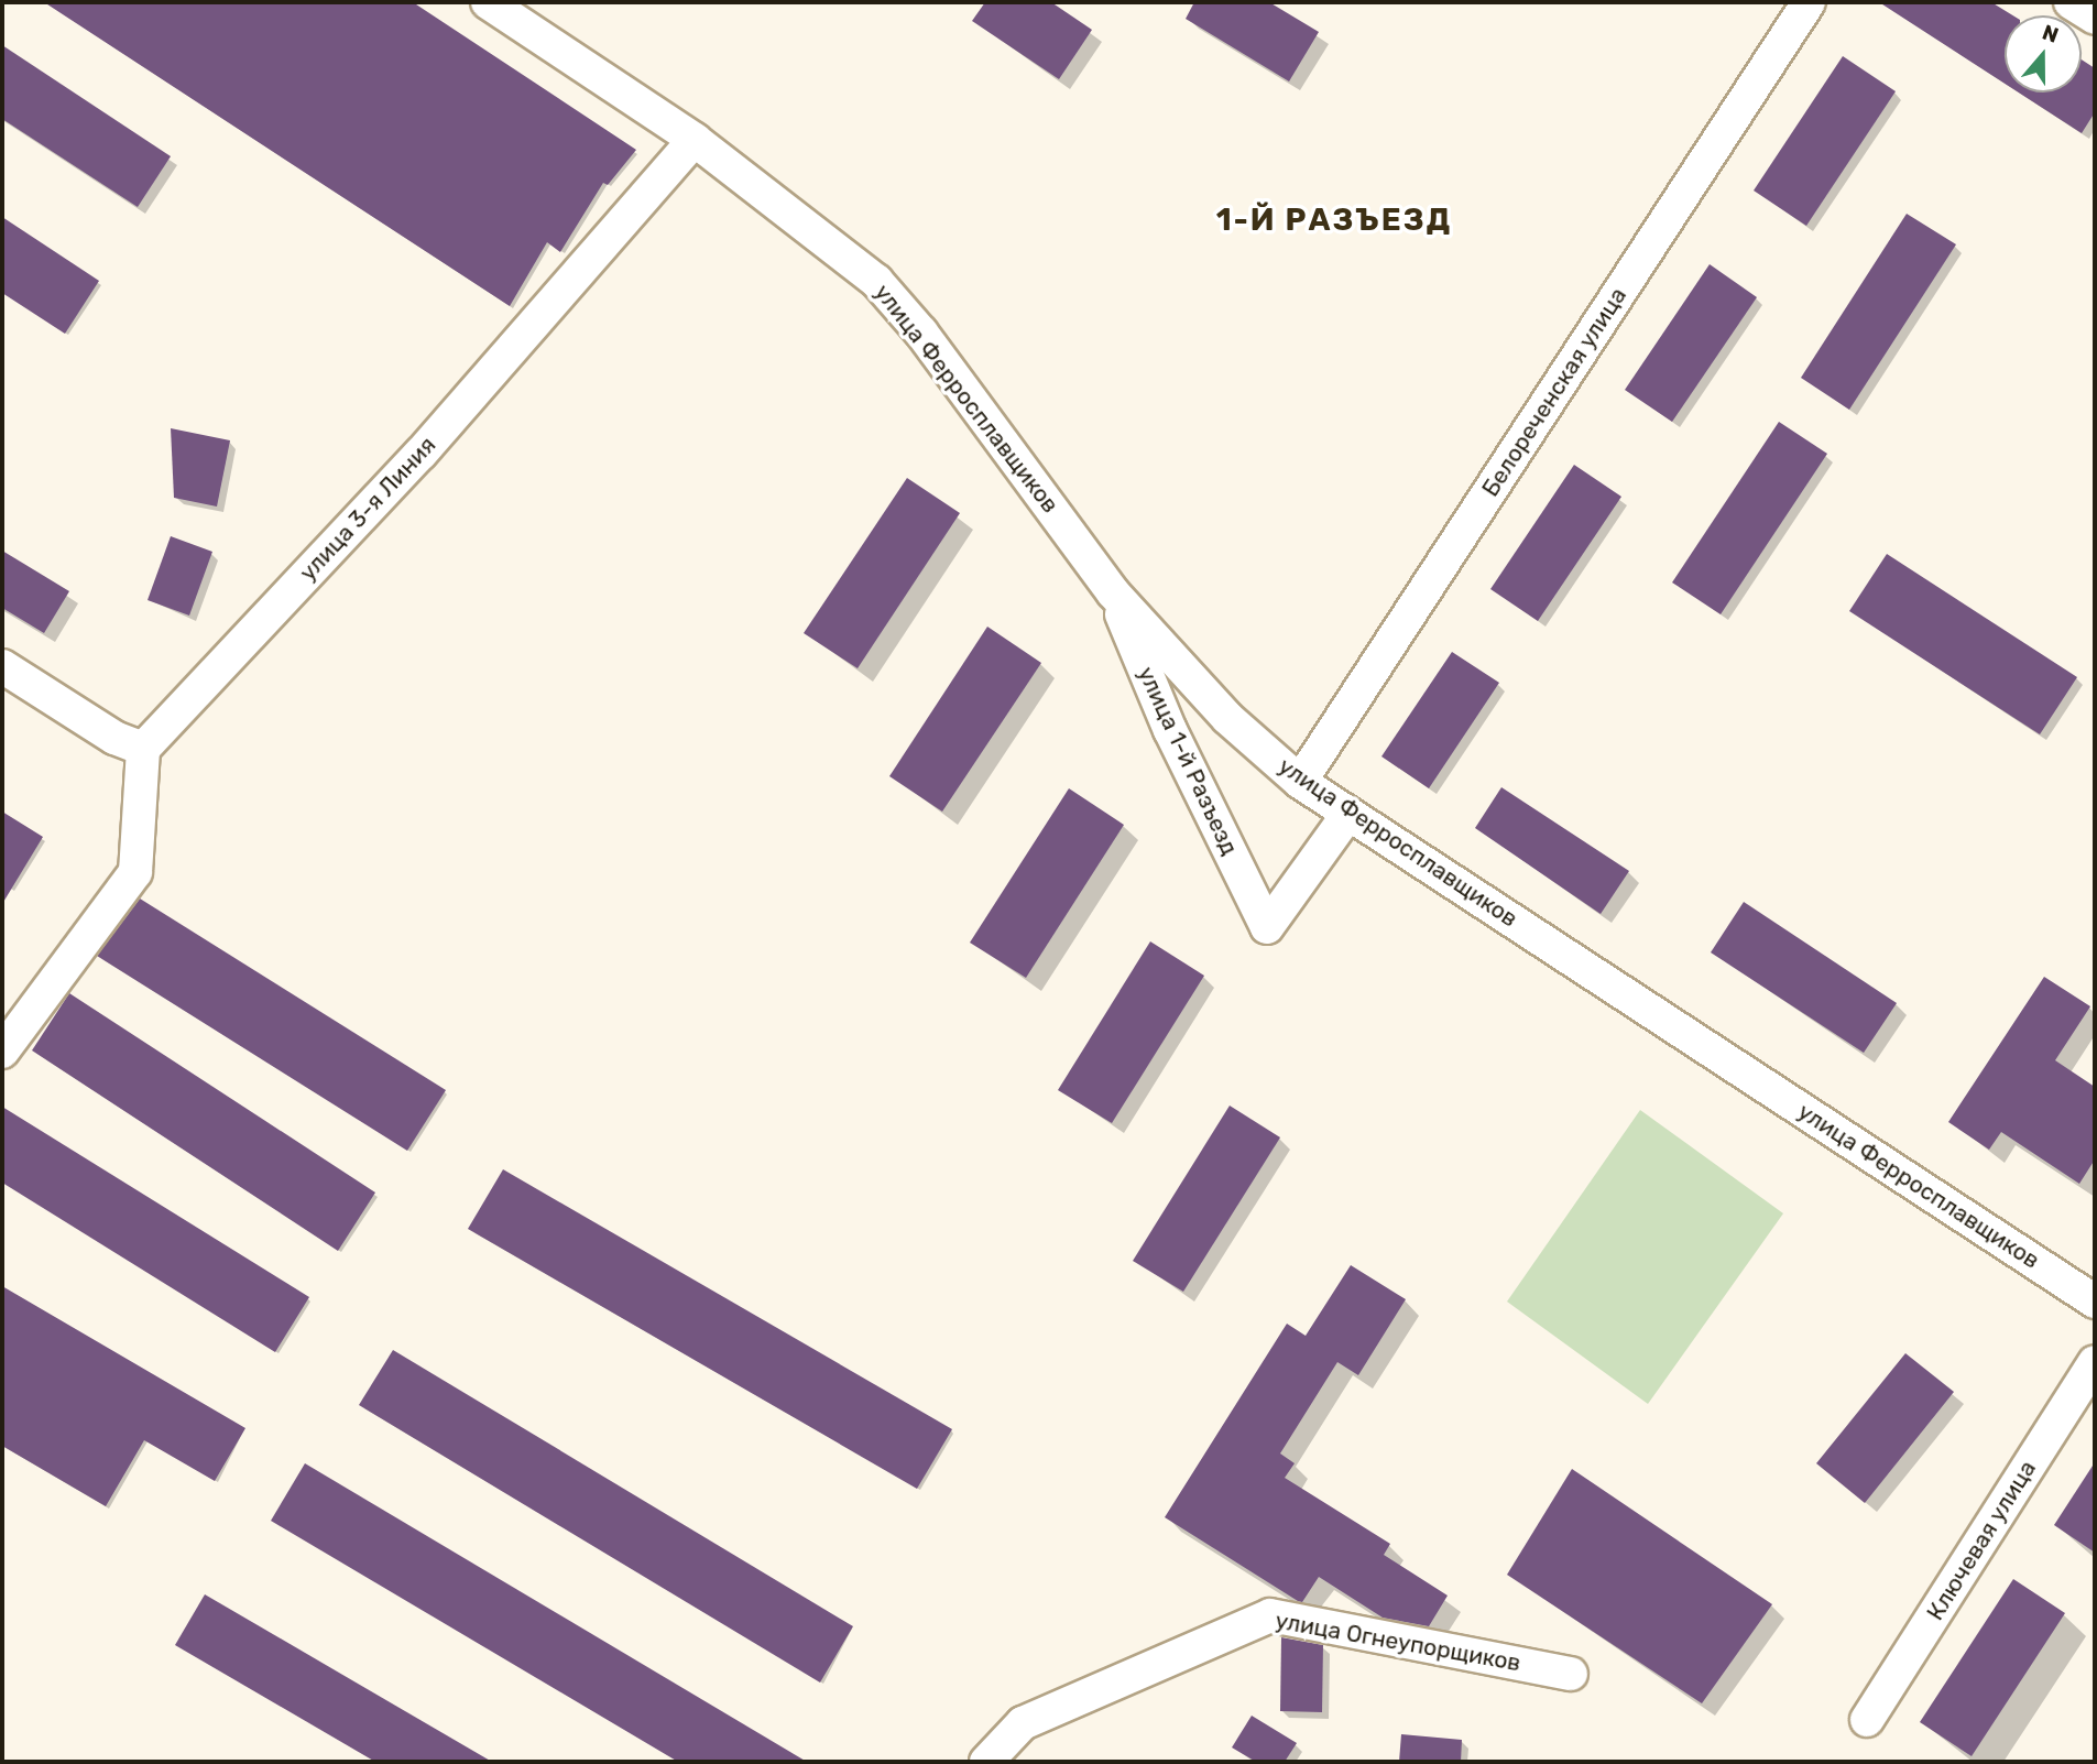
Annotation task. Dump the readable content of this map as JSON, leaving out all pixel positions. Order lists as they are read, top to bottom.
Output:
{
  "streets": {
    "street": [
      "Белореченская улица",
      "улица Ферросплавщиков",
      "улица 3-я Линия",
      "улица 1-й Разъезд",
      "Ключевая улица",
      "улица Огнеупорщиков"
    ]
  },
  "crossings": [
    ["Белореченская улица", "улица Ферросплавщиков"],
    ["улица Ферросплавщиков", "улица 3-я Линия"],
    ["улица Ферросплавщиков", "улица 1-й Разъезд"]
  ],
  "districts": ["1-Й РАЗЪЕЗД"],
  "north": "top"
}
